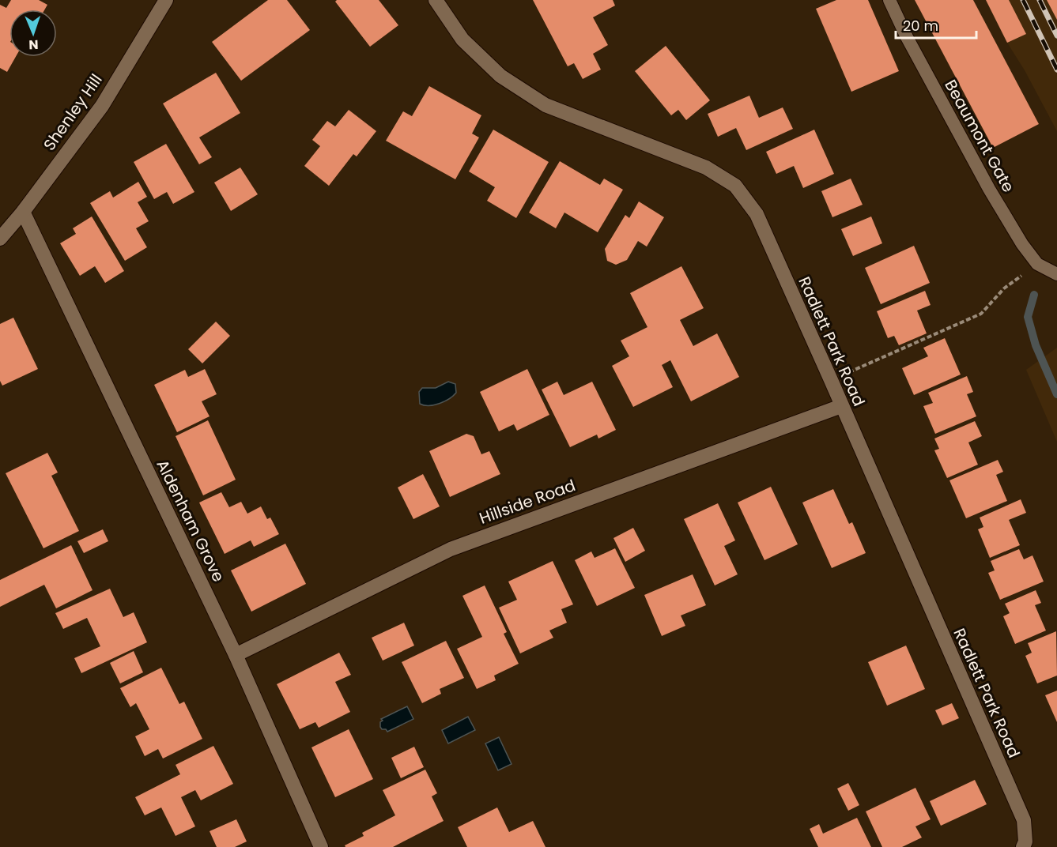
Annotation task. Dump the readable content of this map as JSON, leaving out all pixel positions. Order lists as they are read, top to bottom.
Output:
{
  "streets": {
    "street": [
      "Shenley Hill",
      "Radlett Park Road",
      "Hillside Road",
      "Aldenham Grove"
    ],
    "lane": ["Beaumont Gate"]
  },
  "crossings": [
    ["Shenley Hill", "Aldenham Grove"],
    ["Radlett Park Road", "Hillside Road"],
    ["Hillside Road", "Aldenham Grove"]
  ],
  "scale_bar": "20 m",
  "north": "bottom"
}
